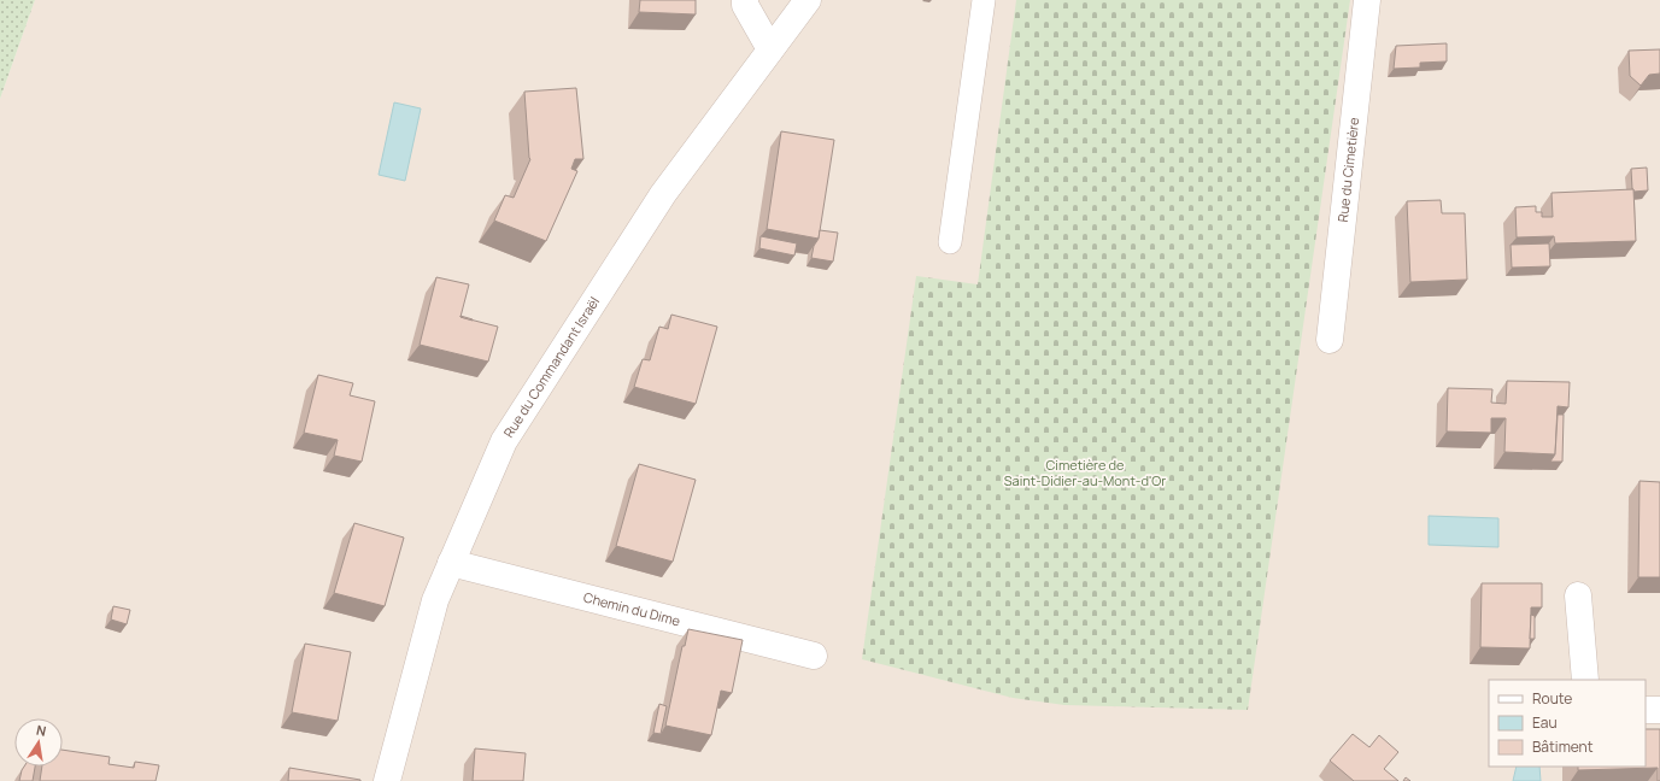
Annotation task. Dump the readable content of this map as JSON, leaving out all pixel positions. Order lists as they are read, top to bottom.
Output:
{
  "streets": {
    "street": ["Rue du Cimetière", "Rue du Commandant Israël", "Chemin du Dime"]
  },
  "crossings": [
    ["Rue du Commandant Israël", "Chemin du Dime"]
  ],
  "parks": ["Cimetière de Saint-Didier-au-Mont-d'Or"],
  "legend": ["Route", "Eau", "Bâtiment"],
  "north": "top"
}
